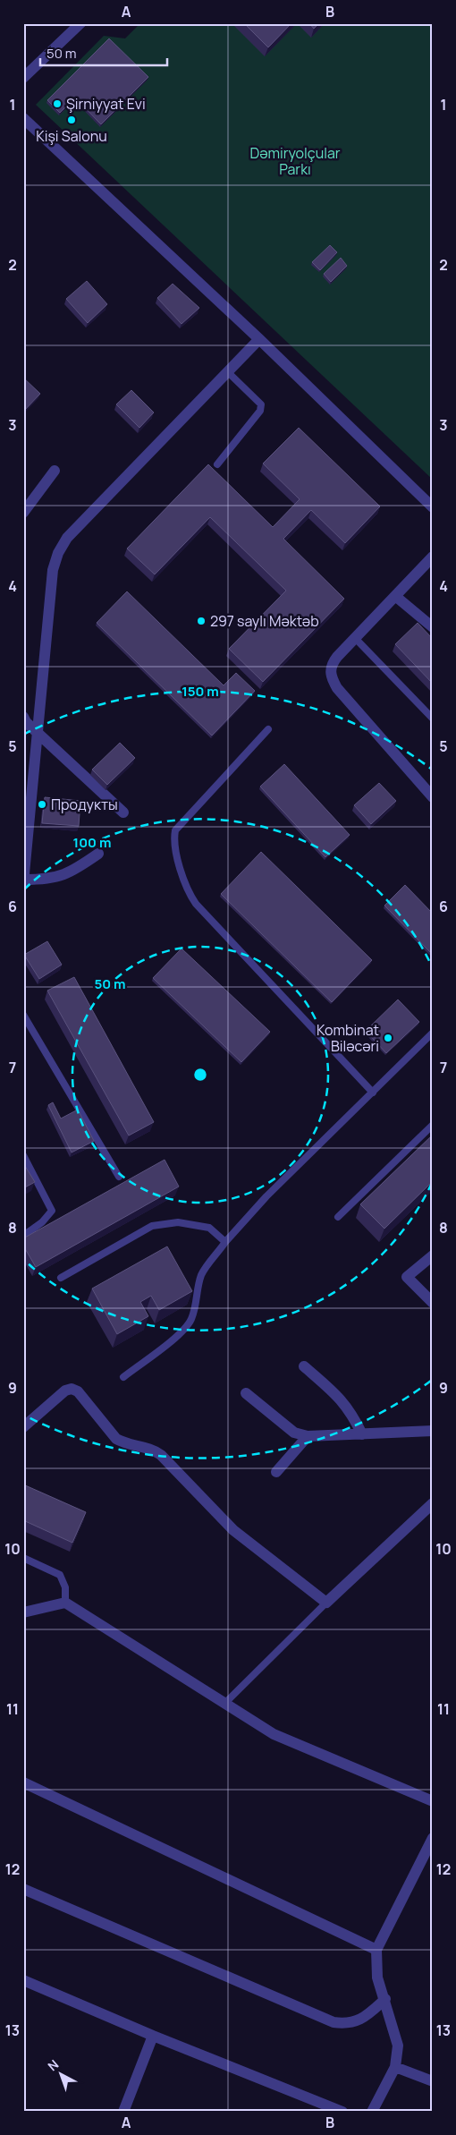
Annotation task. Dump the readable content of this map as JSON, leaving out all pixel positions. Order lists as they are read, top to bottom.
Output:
{
  "parks": ["Dəmiryolçular Parkı"],
  "places": [
    "Şirniyyat Evi",
    "Kişi Salonu",
    "297 saylı Məktəb",
    "Продукты",
    "Kombinat Biləcəri"
  ],
  "scale_bar": "50 m",
  "north": "top left",
  "grid": {
    "columns": ["A", "B"],
    "rows": [
      "1",
      "2",
      "3",
      "4",
      "5",
      "6",
      "7",
      "8",
      "9",
      "10",
      "11",
      "12",
      "13"
    ]
  },
  "rings": ["150 m", "100 m", "50 m"]
}
